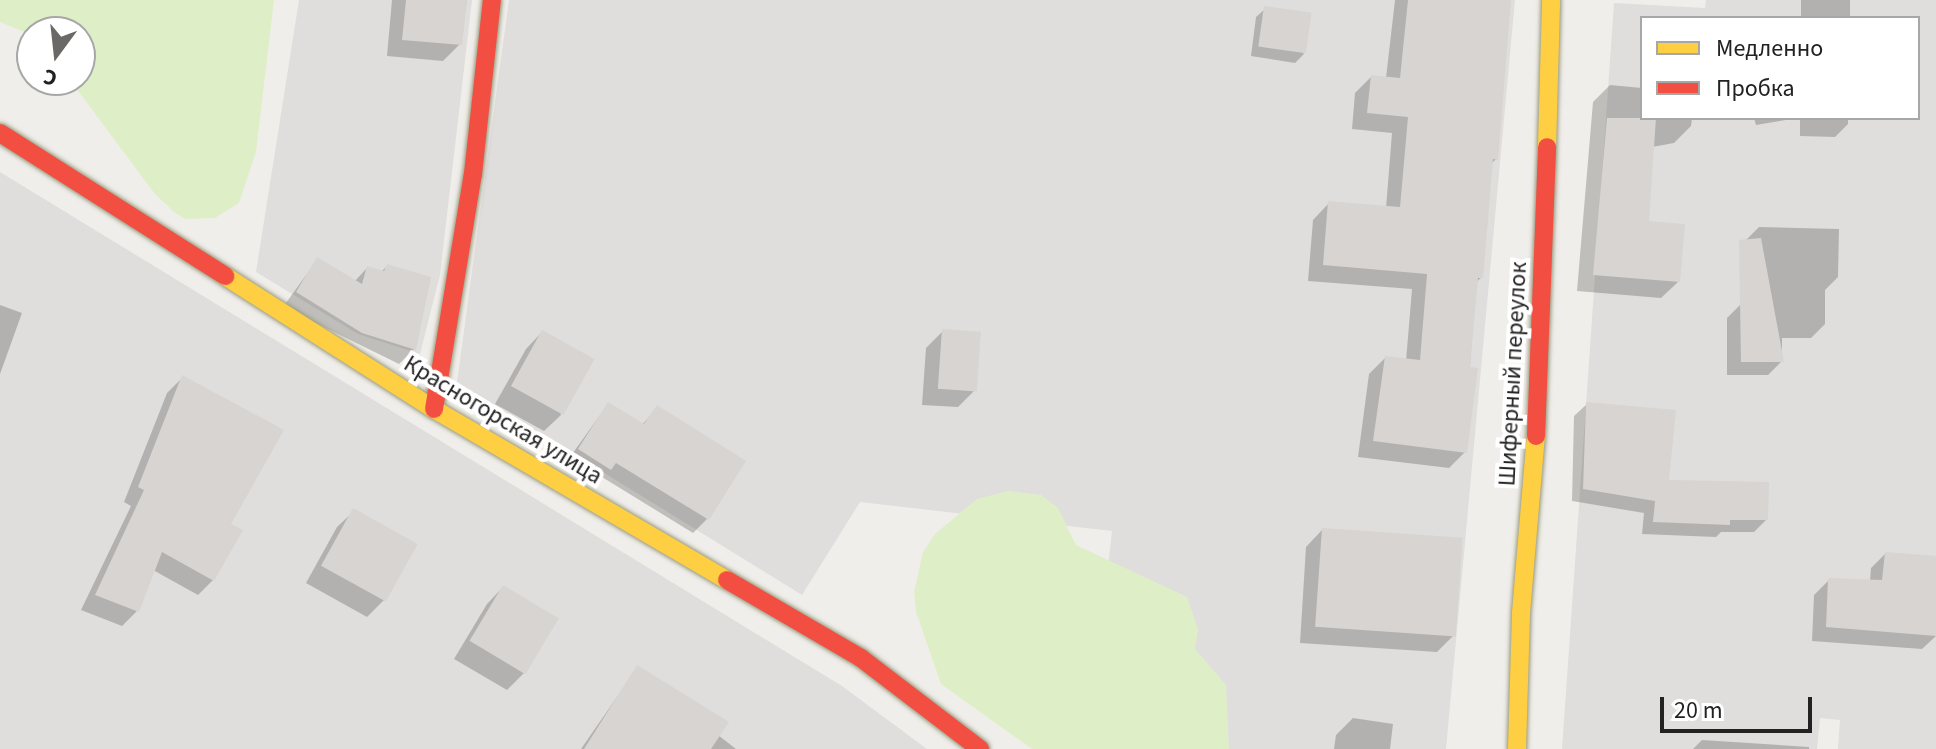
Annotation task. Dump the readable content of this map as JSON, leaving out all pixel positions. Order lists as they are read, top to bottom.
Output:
{
  "streets": {
    "street": ["Шиферный переулок", "Красногорская улица"]
  },
  "legend": ["Медленно", "Пробка"],
  "scale_bar": "20 m",
  "north": "bottom"
}
